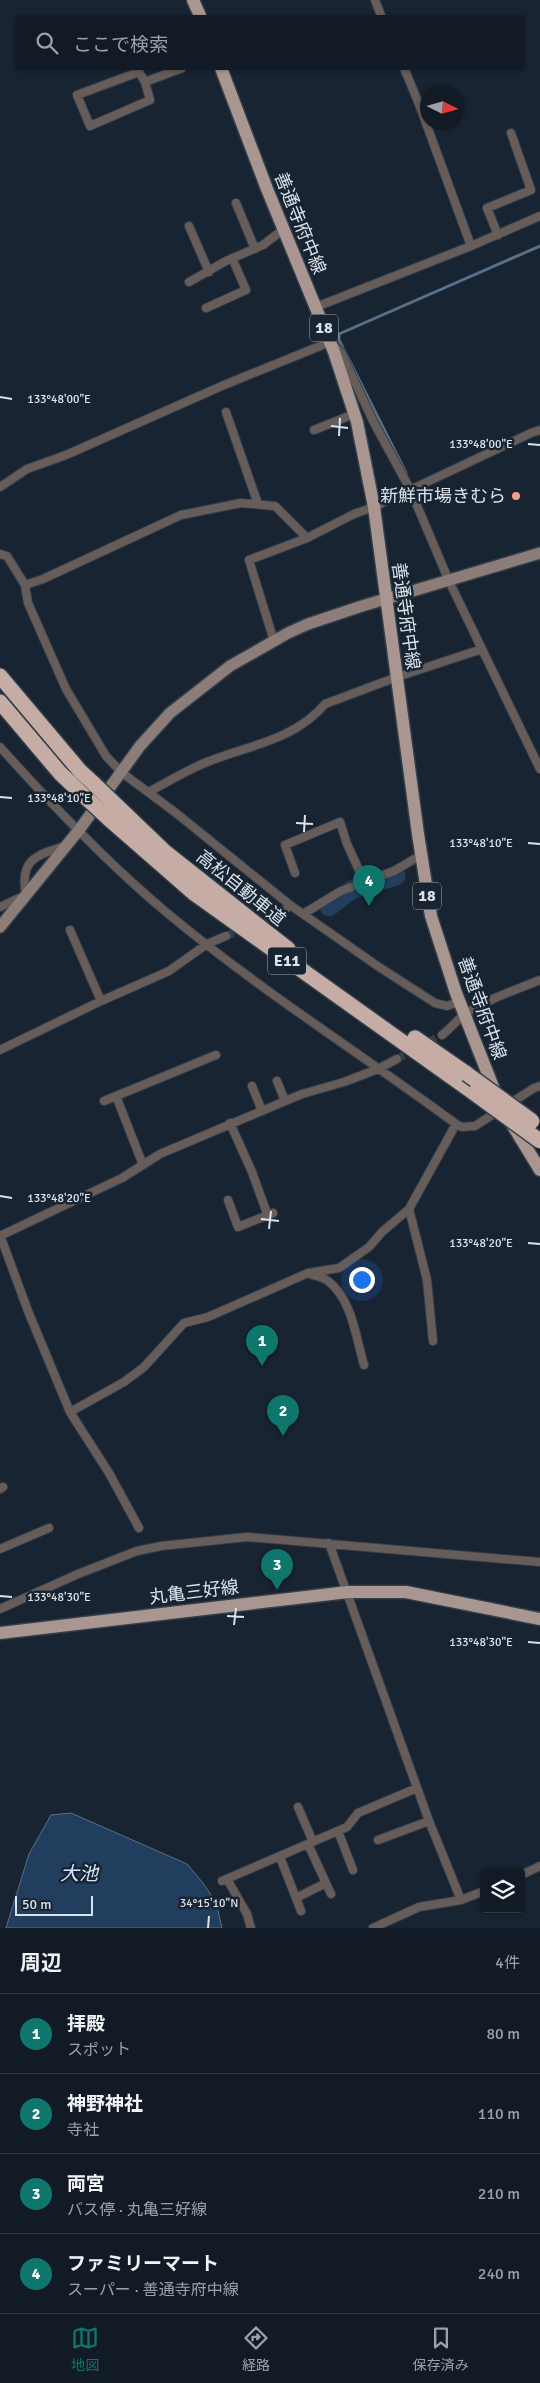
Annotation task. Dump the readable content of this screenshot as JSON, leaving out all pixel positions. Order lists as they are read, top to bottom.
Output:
{
  "streets": {
    "highway": ["高松自動車道", "E11"],
    "main road": ["善通寺府中線", "18", "丸亀三好線"]
  },
  "water": ["大池"],
  "places": ["新鮮市場きむら"],
  "scale_bar": "50 m",
  "north": "right",
  "page": {
    "search": "ここで検索",
    "pins": [
      "4",
      "1",
      "2",
      "3"
    ],
    "scale": "50 m",
    "heading": ["周辺", "4件"],
    "list": [
      {
        "mark": "1",
        "name": "拝殿",
        "note": "スポット",
        "value": "80 m"
      },
      {
        "mark": "2",
        "name": "神野神社",
        "note": "寺社",
        "value": "110 m"
      },
      {
        "mark": "3",
        "name": "両宮",
        "note": "バス停 · 丸亀三好線",
        "value": "210 m"
      },
      {
        "mark": "4",
        "name": "ファミリーマート",
        "note": "スーパー · 善通寺府中線",
        "value": "240 m"
      }
    ],
    "nav": ["地図", "経路", "保存済み"]
  },
  "coordinates": [
    "133°48'00\"E",
    "133°48'10\"E",
    "133°48'20\"E",
    "133°48'30\"E",
    "34°15'10\"N"
  ]
}
